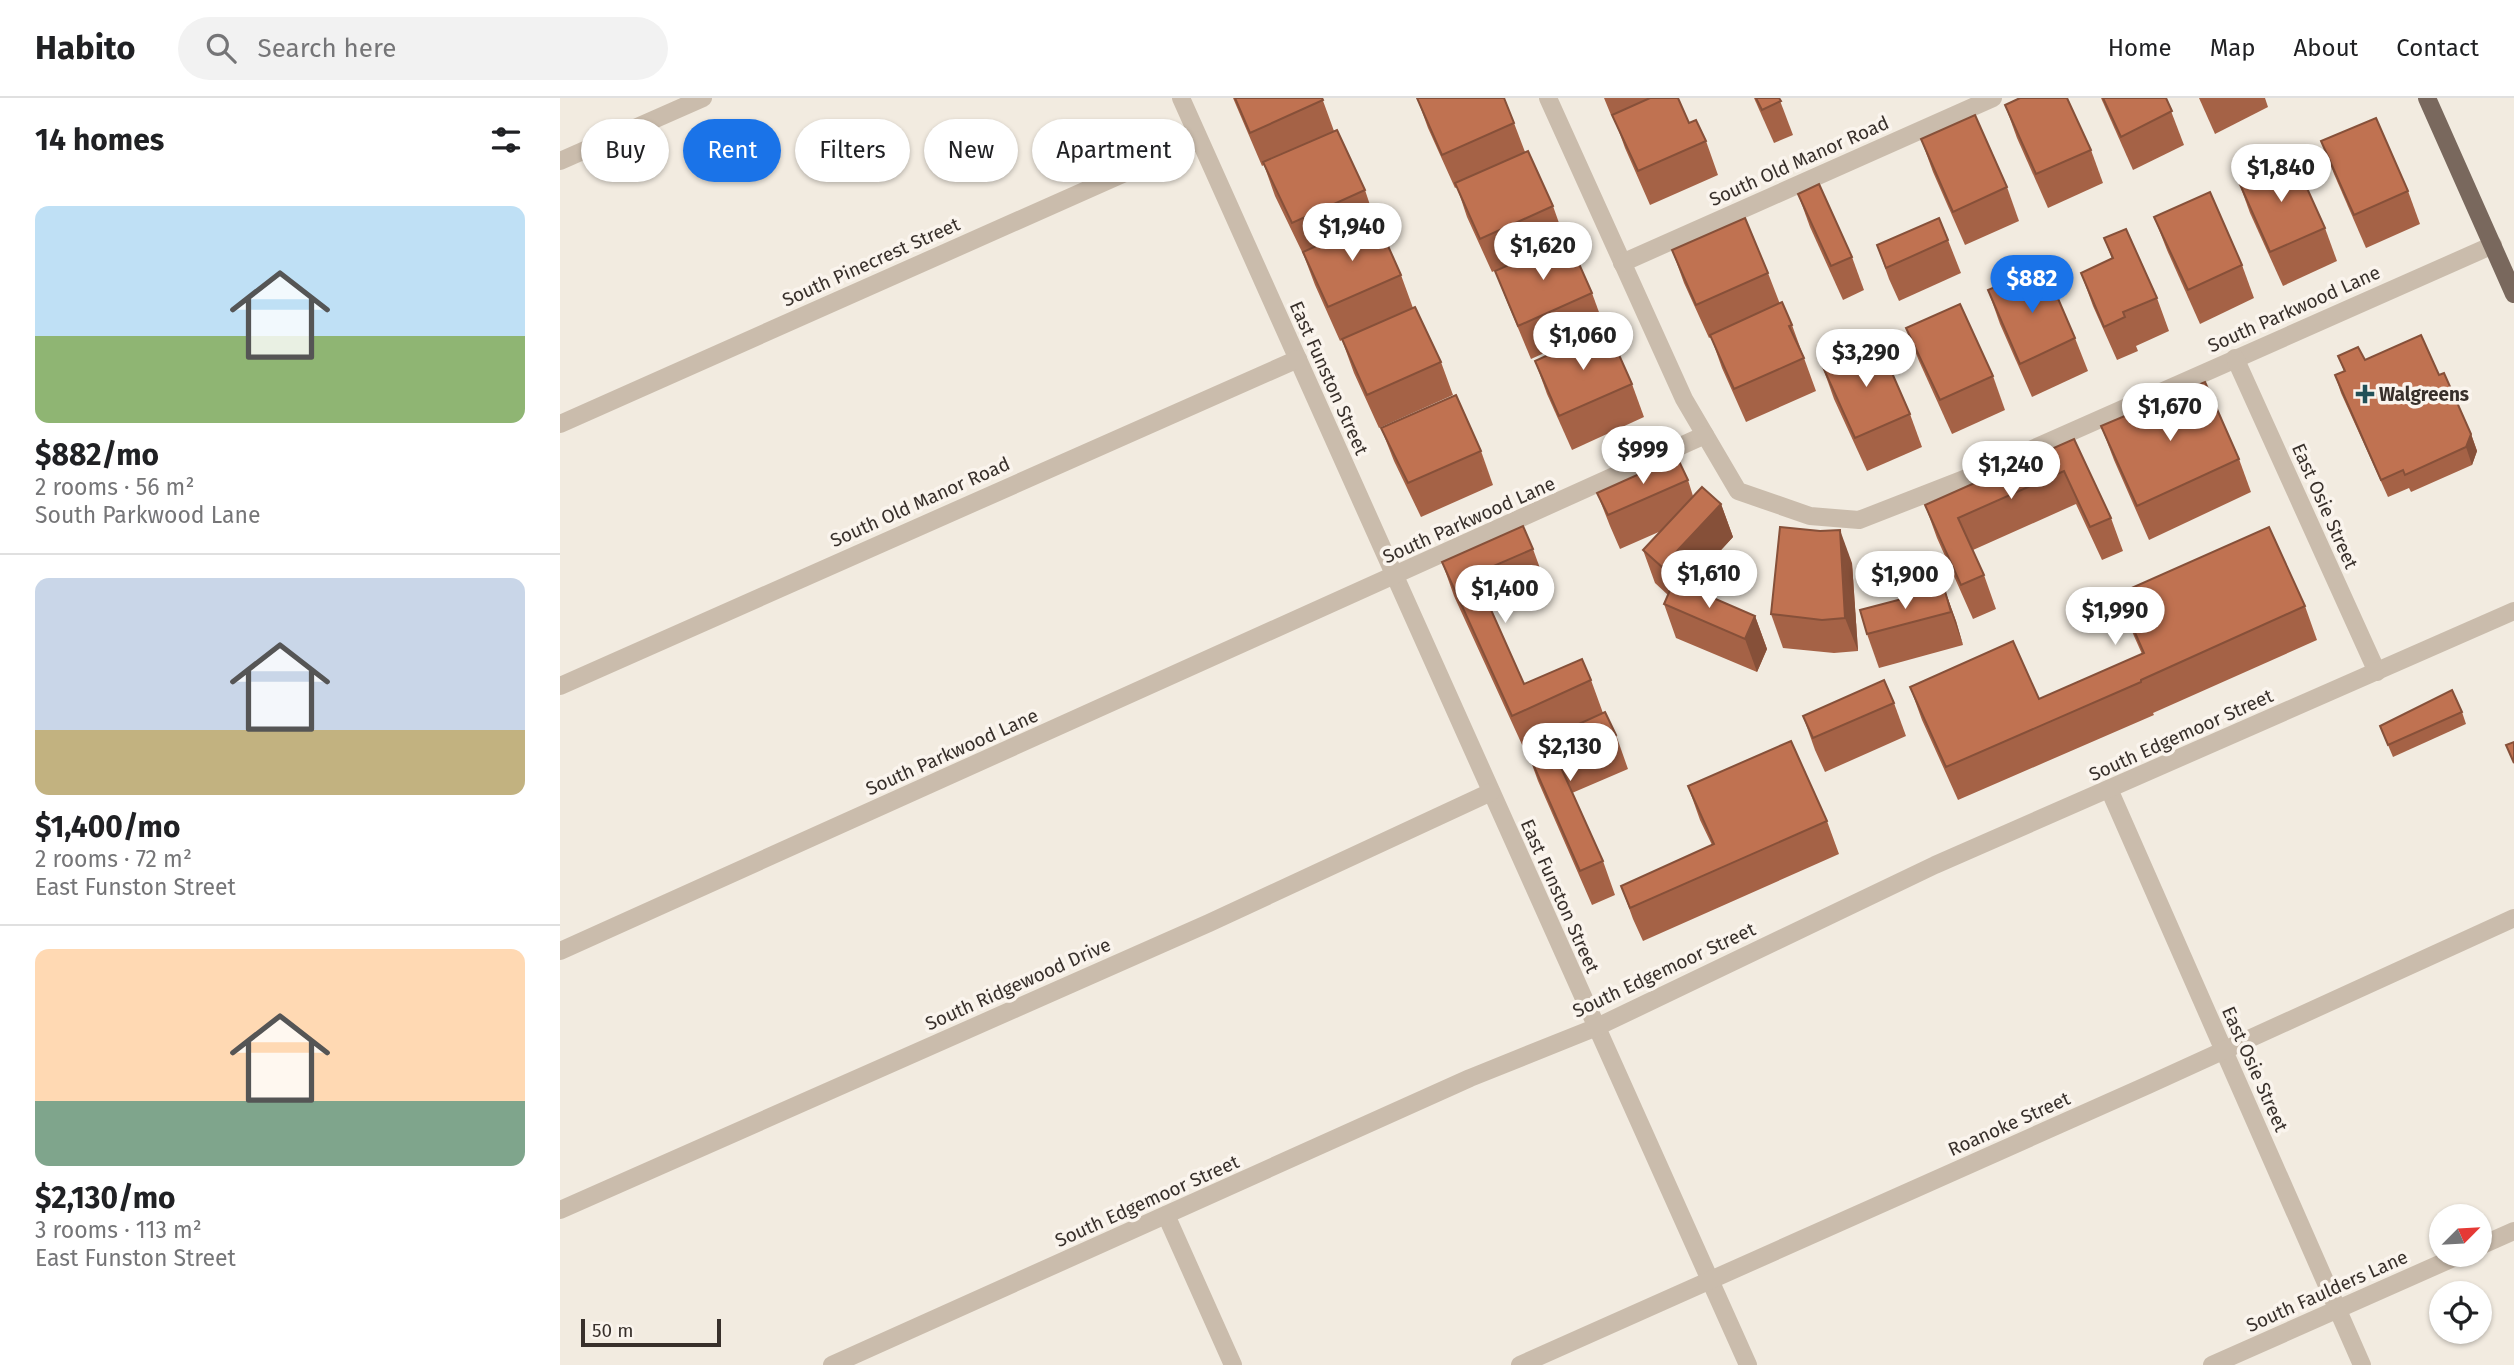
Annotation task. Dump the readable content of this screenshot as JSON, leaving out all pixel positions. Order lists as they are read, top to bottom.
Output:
{
  "streets": {
    "street": [
      "South Old Manor Road",
      "South Pinecrest Street",
      "South Parkwood Lane",
      "East Funston Street",
      "East Osie Street",
      "South Edgemoor Street",
      "South Ridgewood Drive",
      "Roanoke Street",
      "South Faulders Lane"
    ]
  },
  "crossings": [
    ["South Old Manor Road", "East Funston Street"],
    ["South Pinecrest Street", "East Funston Street"],
    ["South Parkwood Lane", "East Funston Street"],
    ["South Parkwood Lane", "East Osie Street"],
    ["East Funston Street", "South Edgemoor Street"],
    ["East Funston Street", "South Ridgewood Drive"],
    ["East Funston Street", "Roanoke Street"],
    ["East Osie Street", "South Edgemoor Street"],
    ["East Osie Street", "Roanoke Street"],
    ["East Osie Street", "South Faulders Lane"]
  ],
  "places": {
    "health": ["Walgreens"]
  },
  "scale_bar": "50 m",
  "north": "top right",
  "page": {
    "header": "Habito",
    "search": "Search here",
    "nav": [
      "Home",
      "Map",
      "About",
      "Contact"
    ],
    "heading": "14 homes",
    "chip": [
      "Buy",
      "Rent",
      "Filters",
      "New",
      "Apartment"
    ],
    "price": [
      "$1,840",
      "$1,940",
      "$1,620",
      "$882",
      "$1,060",
      "$3,290",
      "$1,670",
      "$999",
      "$1,240",
      "$1,610",
      "$1,900",
      "$1,400",
      "$1,990",
      "$2,130"
    ],
    "list": [
      {
        "name": "$882/mo",
        "note": "2 rooms · 56 m² · South Parkwood Lane"
      },
      {
        "name": "$1,400/mo",
        "note": "2 rooms · 72 m² · East Funston Street"
      },
      {
        "name": "$2,130/mo",
        "note": "3 rooms · 113 m² · East Funston Street"
      }
    ],
    "scale": "50 m"
  }
}
